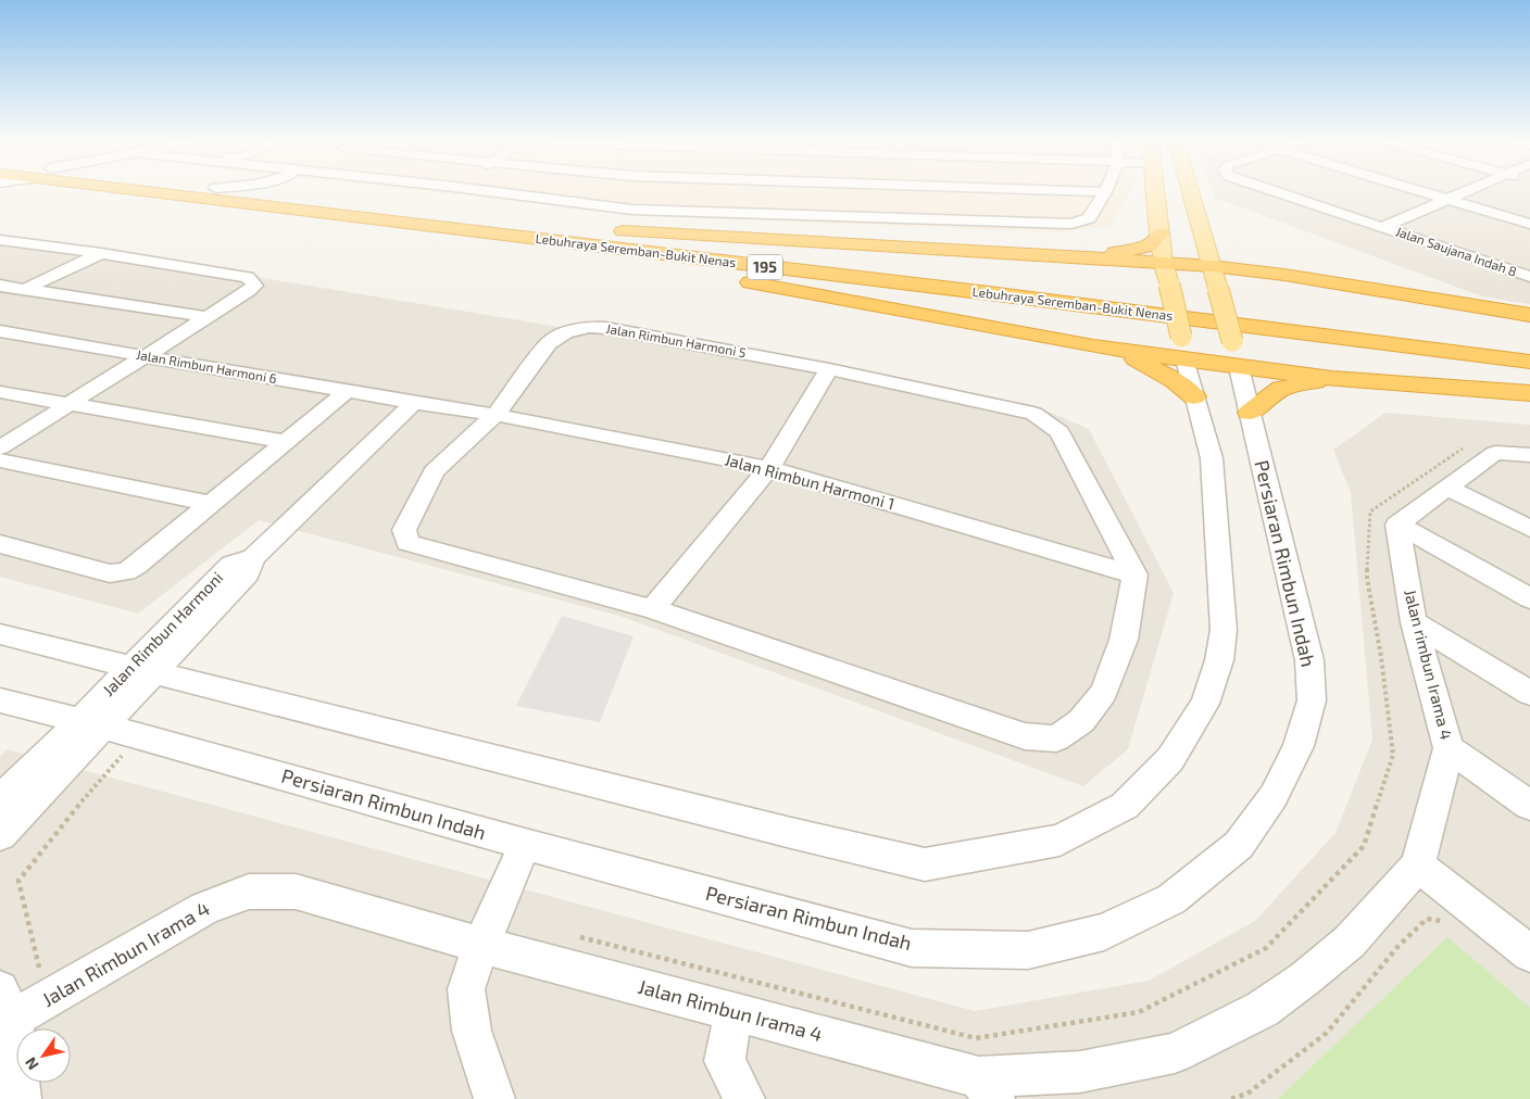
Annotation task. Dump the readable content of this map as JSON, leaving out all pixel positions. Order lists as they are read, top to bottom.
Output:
{
  "streets": {
    "highway": ["Lebuhraya Seremban-Bukit Nenas", "195"],
    "street": [
      "Jalan Saujana Indah 8",
      "Jalan Rimbun Harmoni 5",
      "Jalan Rimbun Harmoni 6",
      "Jalan Rimbun Harmoni 1",
      "Persiaran Rimbun Indah",
      "Jalan Rimbun Harmoni",
      "Jalan rimbun Irama 4",
      "Jalan Rimbun Irama 4"
    ]
  },
  "crossings": [
    ["Jalan Rimbun Harmoni 5", "Jalan Rimbun Harmoni 1"],
    ["Jalan Rimbun Harmoni 6", "Jalan Rimbun Harmoni 1"],
    ["Jalan Rimbun Harmoni 6", "Jalan Rimbun Harmoni"],
    ["Jalan Rimbun Harmoni 1", "Jalan Rimbun Harmoni"],
    ["Persiaran Rimbun Indah", "Jalan Rimbun Harmoni"],
    ["Jalan rimbun Irama 4", "Jalan Rimbun Irama 4"]
  ],
  "north": "bottom left"
}
